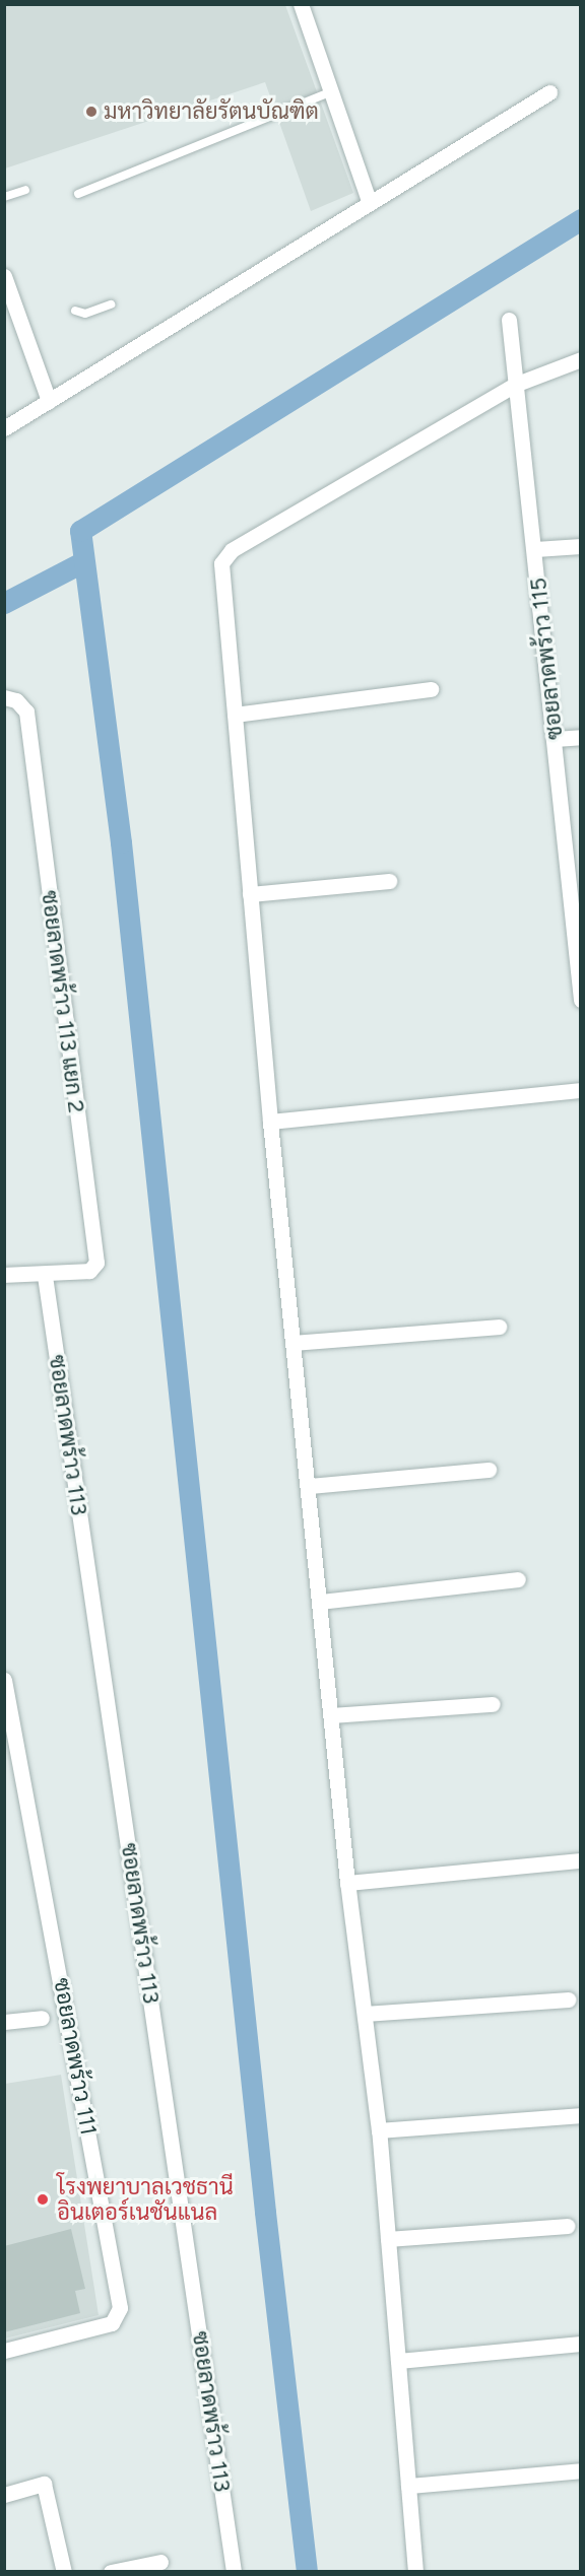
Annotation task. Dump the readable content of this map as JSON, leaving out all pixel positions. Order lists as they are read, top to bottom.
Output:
{
  "streets": {
    "street": [
      "ซอยลาดพร้าว 115",
      "ซอยลาดพร้าว 113 แยก 2",
      "ซอยลาดพร้าว 113",
      "ซอยลาดพร้าว 111"
    ]
  },
  "crossings": [
    ["ซอยลาดพร้าว 113 แยก 2", "ซอยลาดพร้าว 113"]
  ],
  "places": ["มหาวิทยาลัยรัตนบัณฑิต", "โรงพยาบาลเวชธานี อินเตอร์เนชันแนล"]
}
